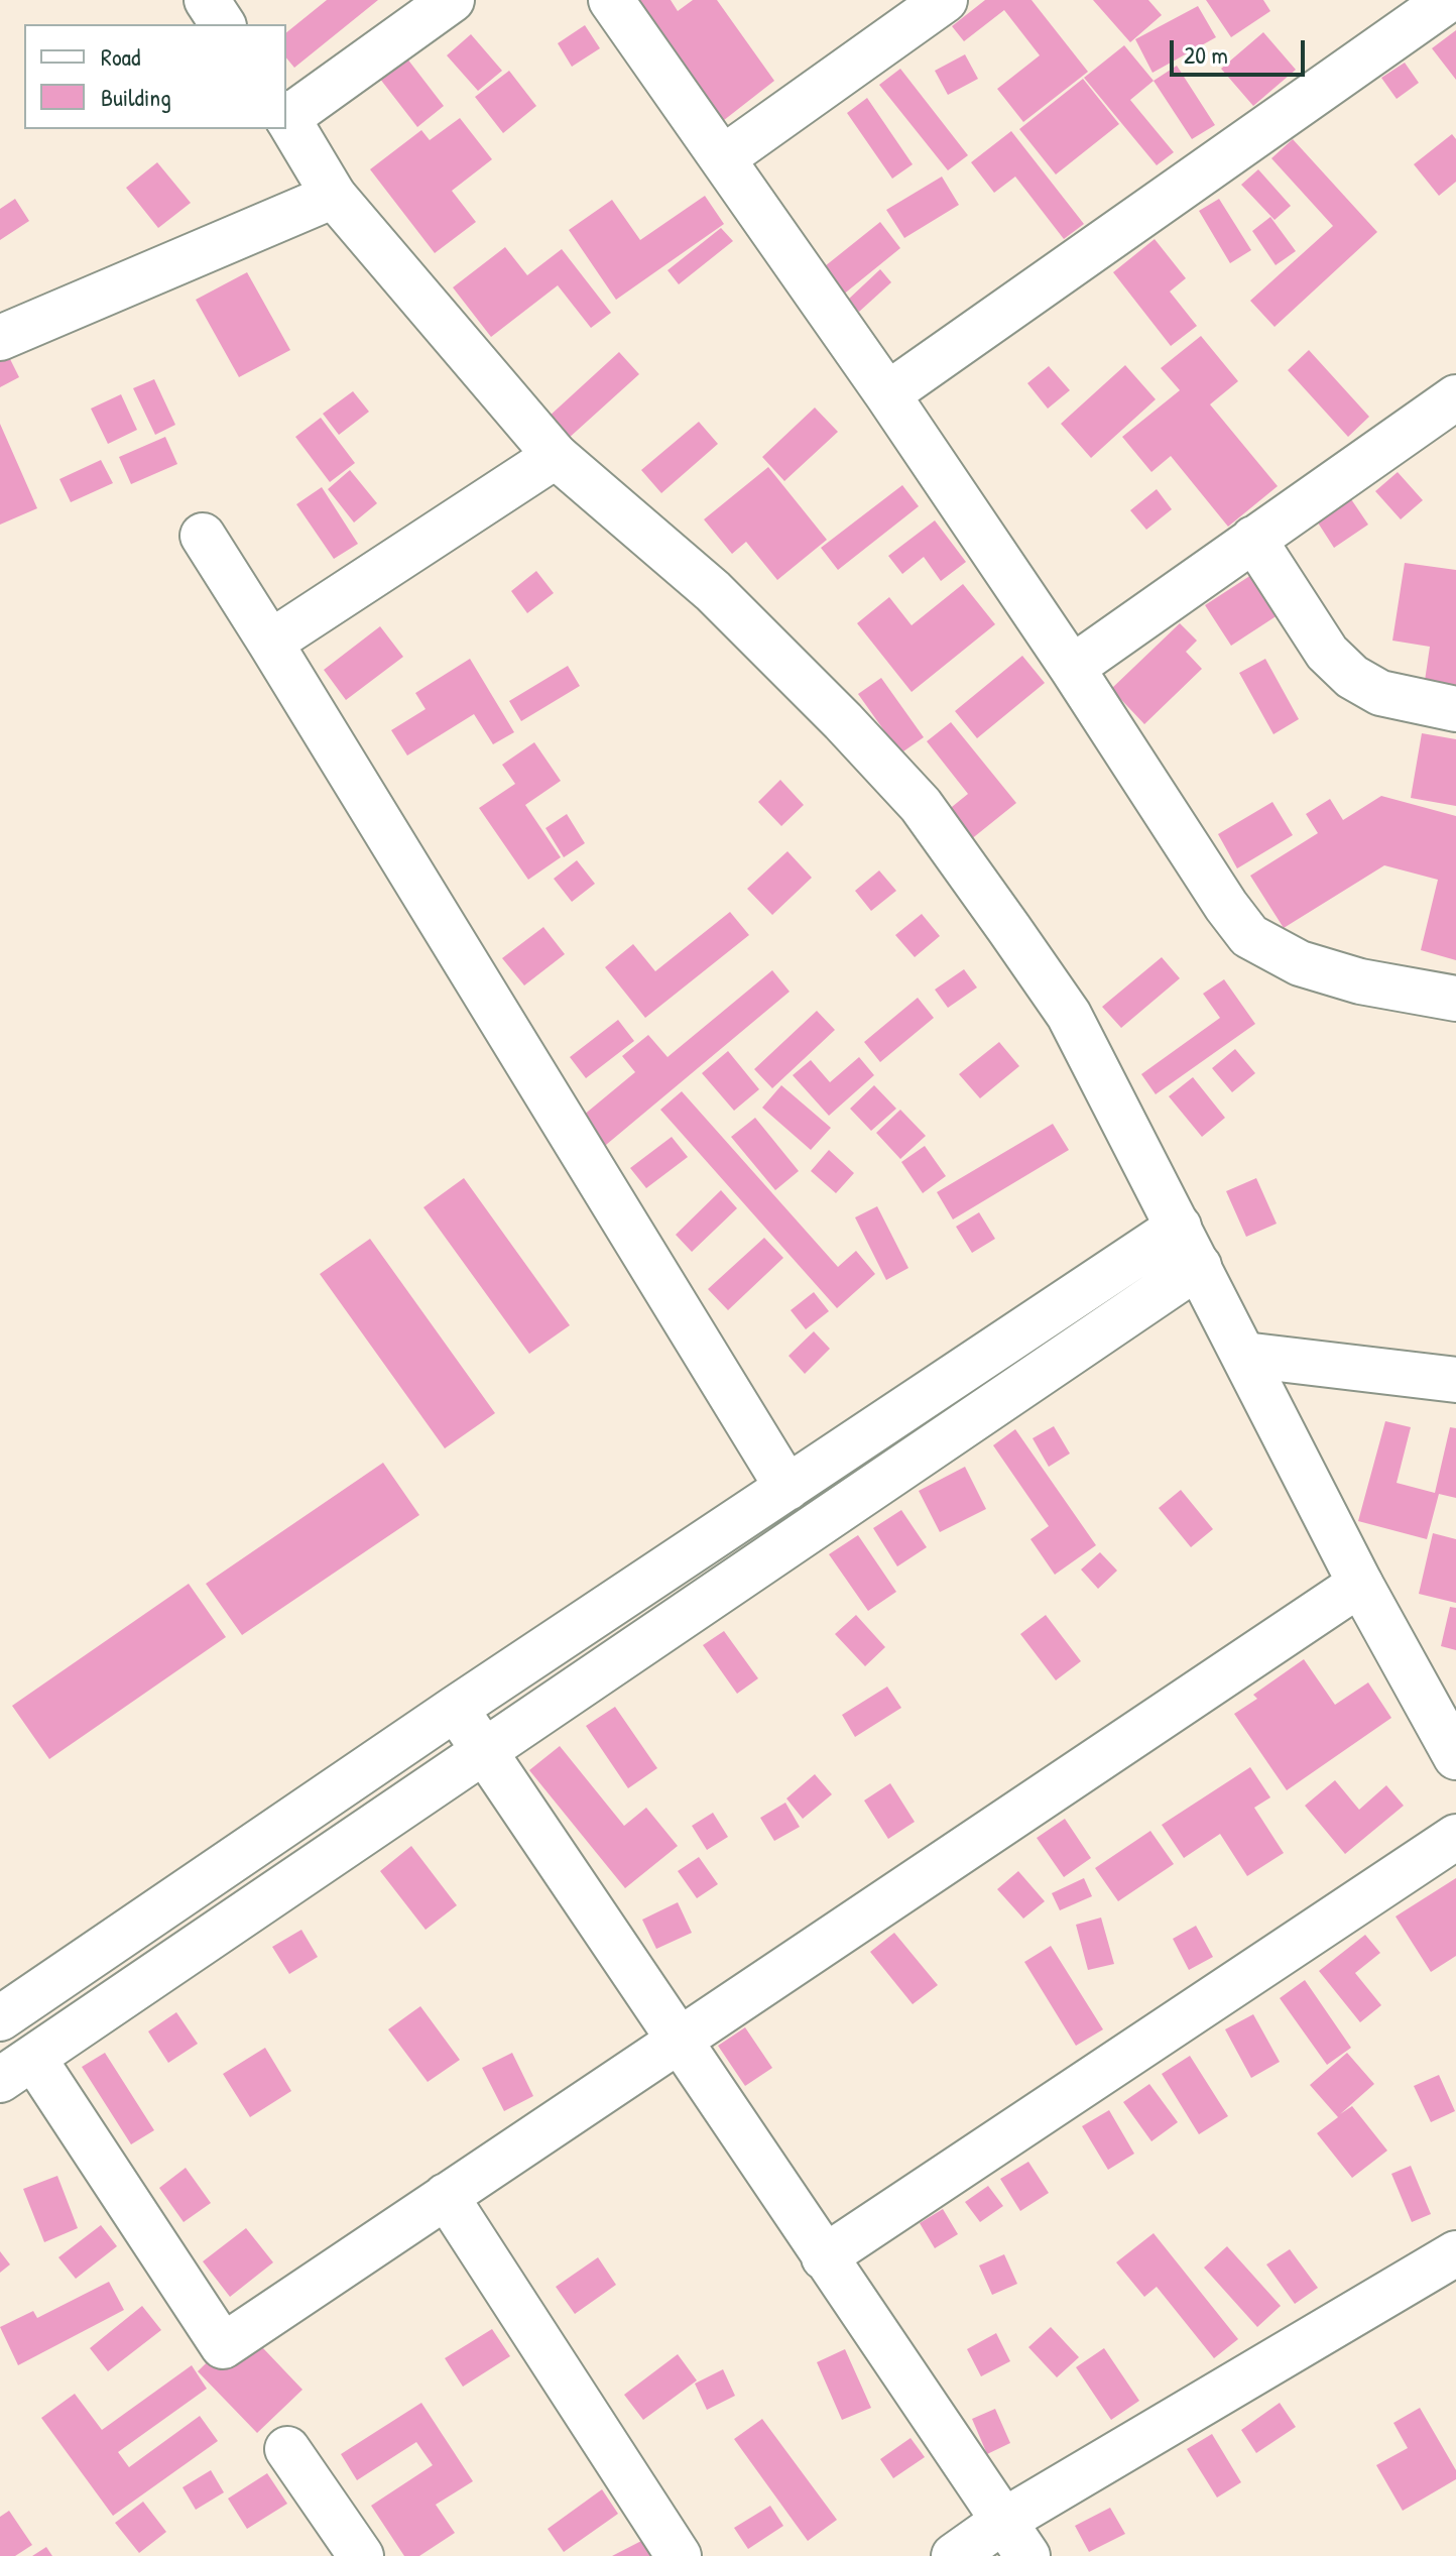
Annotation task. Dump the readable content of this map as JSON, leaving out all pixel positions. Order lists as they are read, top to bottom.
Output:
{
  "legend": ["Road", "Building"],
  "scale_bar": "20 m"
}
